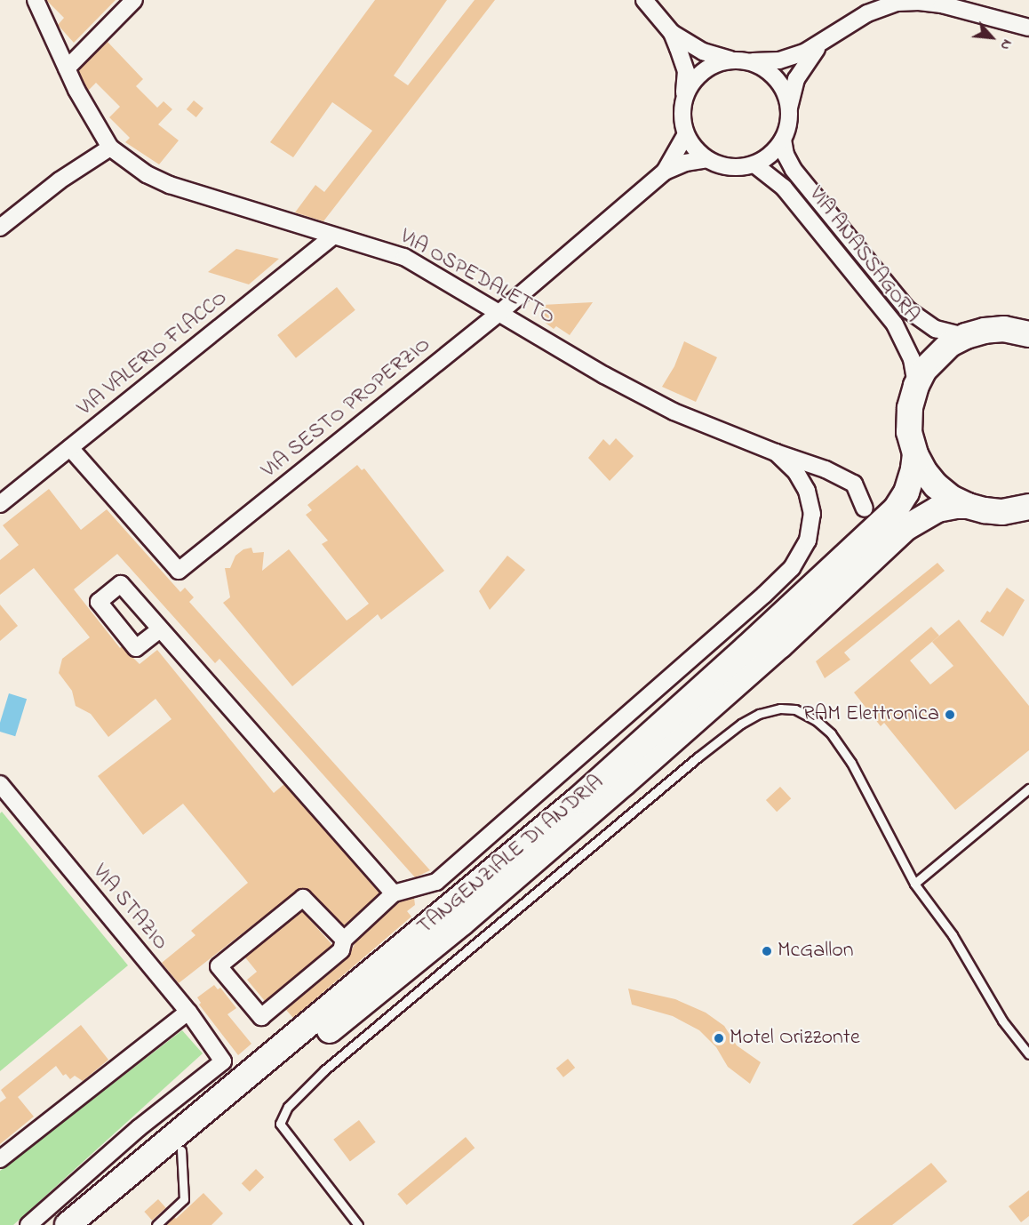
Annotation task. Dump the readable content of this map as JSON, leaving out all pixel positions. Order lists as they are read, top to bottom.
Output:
{
  "streets": {
    "main road": ["TANGENZIALE DI ANDRIA"],
    "street": [
      "VIA ANASSAGORA",
      "VIA OSPEDALETTO",
      "VIA VALERIO FLACCO",
      "VIA SESTO PROPERZIO",
      "VIA STAZIO"
    ]
  },
  "crossings": [
    ["VIA ANASSAGORA", "VIA SESTO PROPERZIO"],
    ["VIA ANASSAGORA", "TANGENZIALE DI ANDRIA"],
    ["VIA OSPEDALETTO", "VIA VALERIO FLACCO"],
    ["VIA OSPEDALETTO", "VIA SESTO PROPERZIO"],
    ["VIA VALERIO FLACCO", "VIA SESTO PROPERZIO"]
  ],
  "places": ["RAM Elettronica", "McGallon", "Motel Orizzonte"],
  "north": "bottom right"
}
